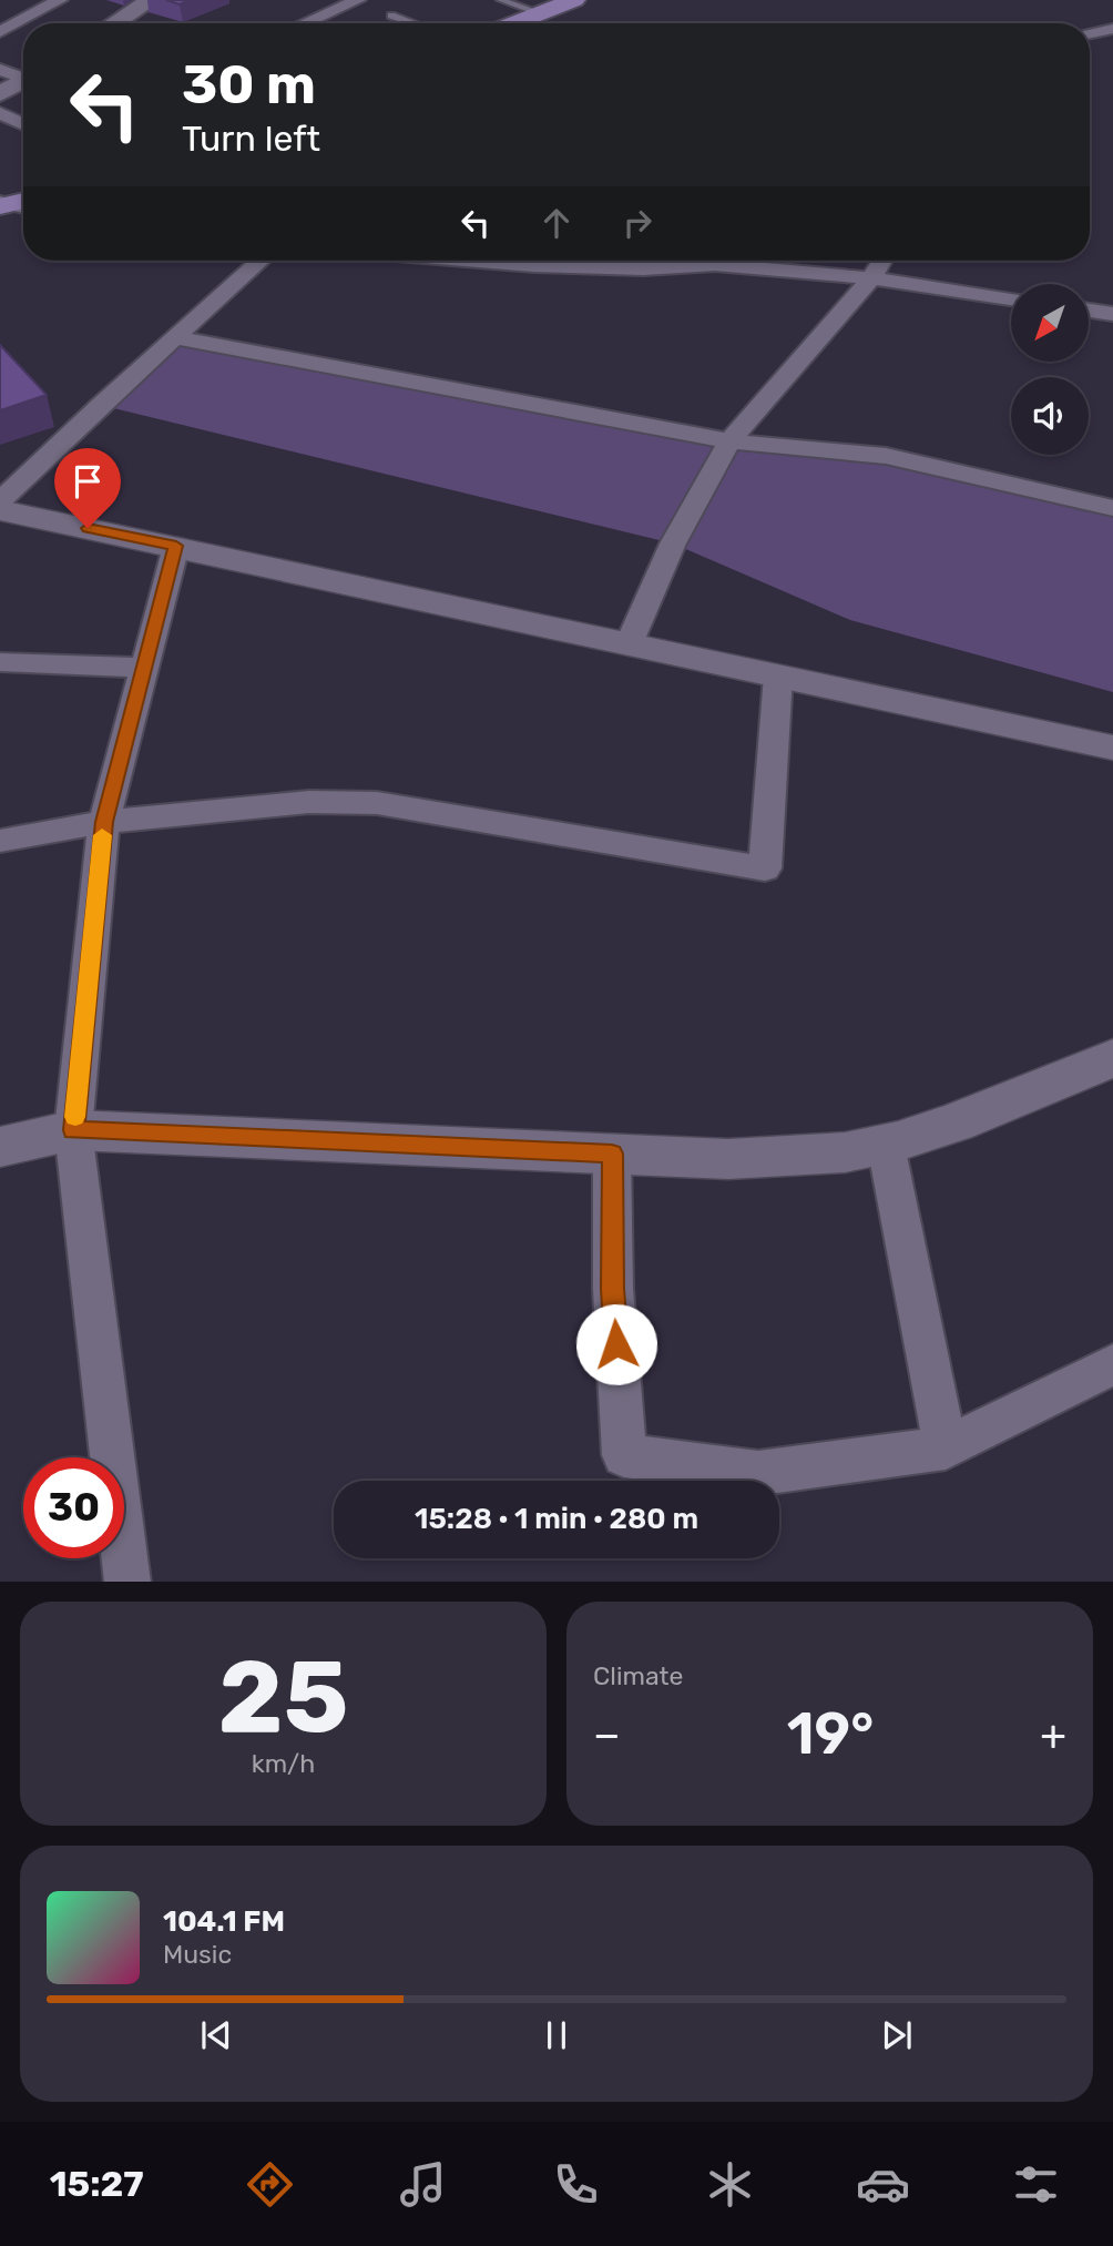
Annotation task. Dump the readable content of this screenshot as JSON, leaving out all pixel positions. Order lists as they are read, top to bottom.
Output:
{
  "north": "bottom left",
  "page": {
    "turn": ["30 m", "Turn left"],
    "limit": "30",
    "trip": "15:28 · 1 min · 280 m",
    "tile": [
      ["25", "km/h"],
      "Climate"
    ],
    "heat": ["−", "19°", "+"],
    "song": ["104.1 FM", "Music"],
    "tabs": "15:27"
  }
}
